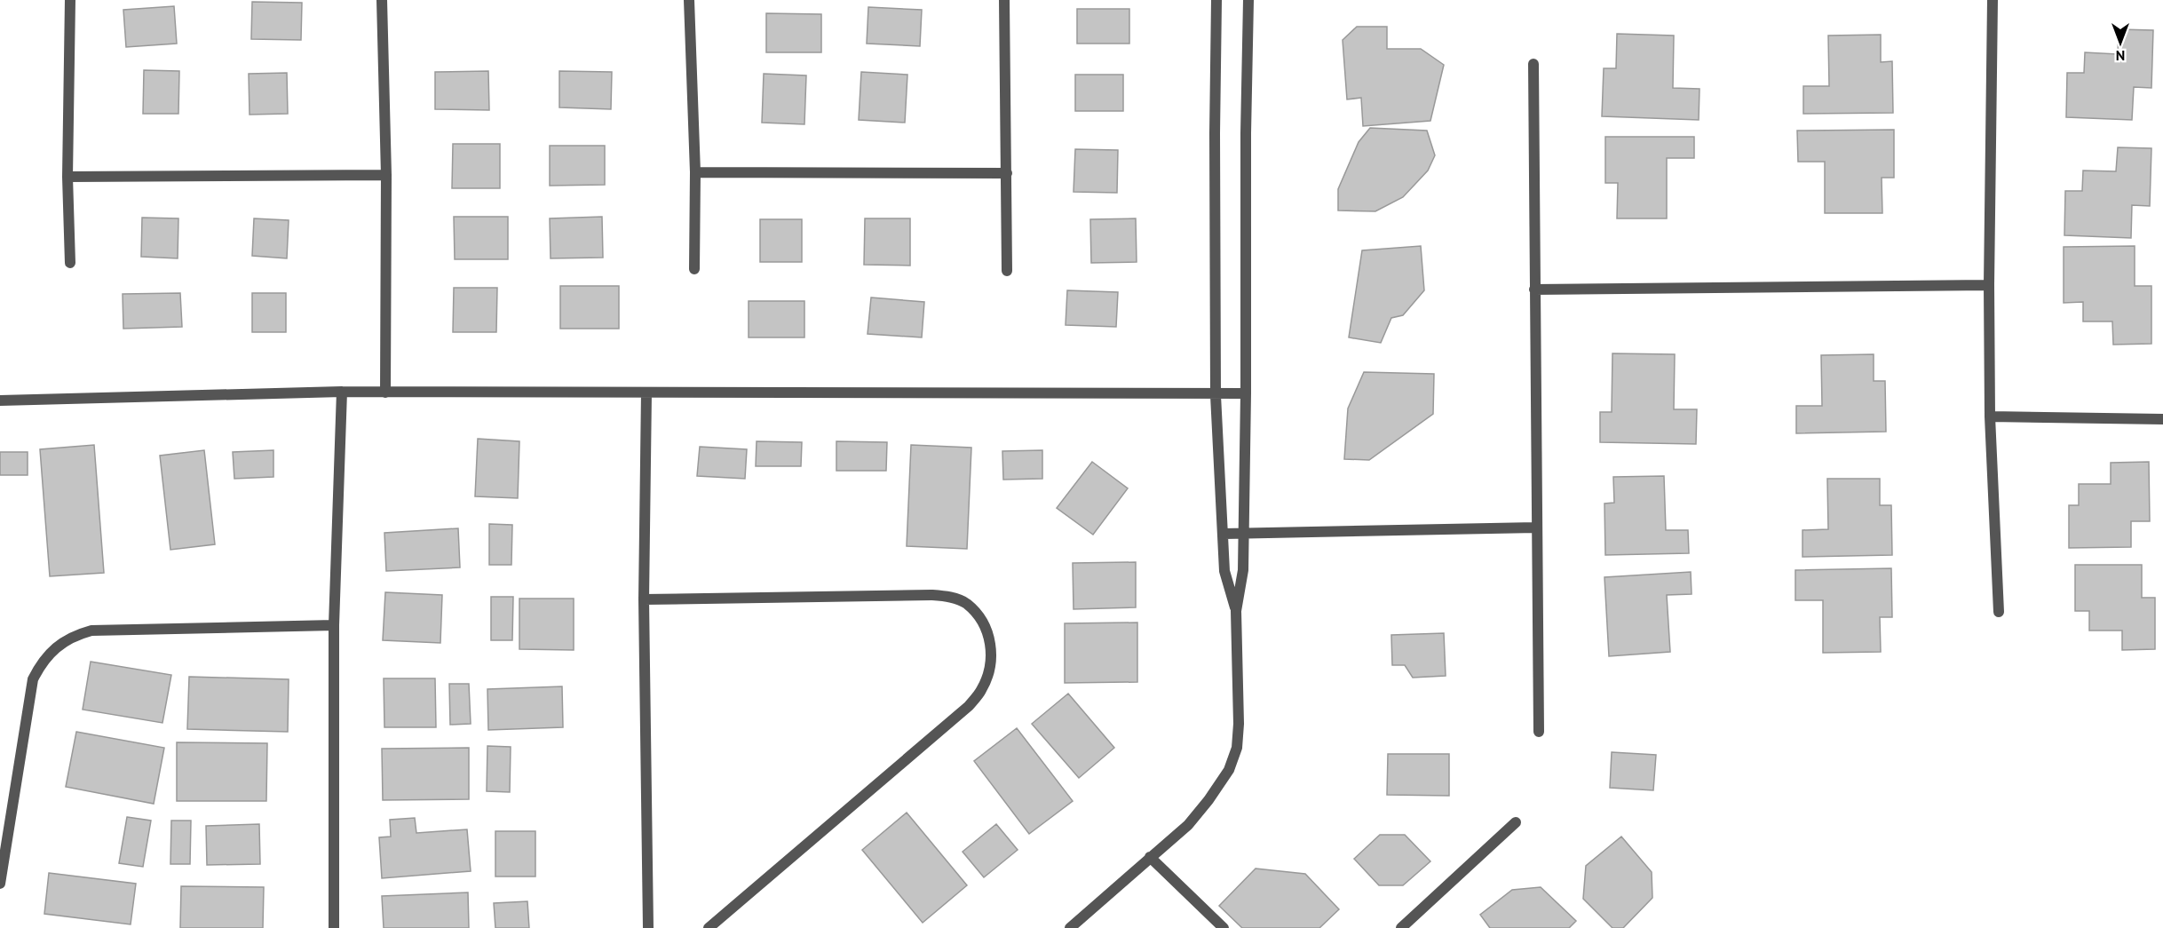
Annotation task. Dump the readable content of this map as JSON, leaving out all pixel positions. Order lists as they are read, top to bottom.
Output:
{
  "north": "bottom"
}
